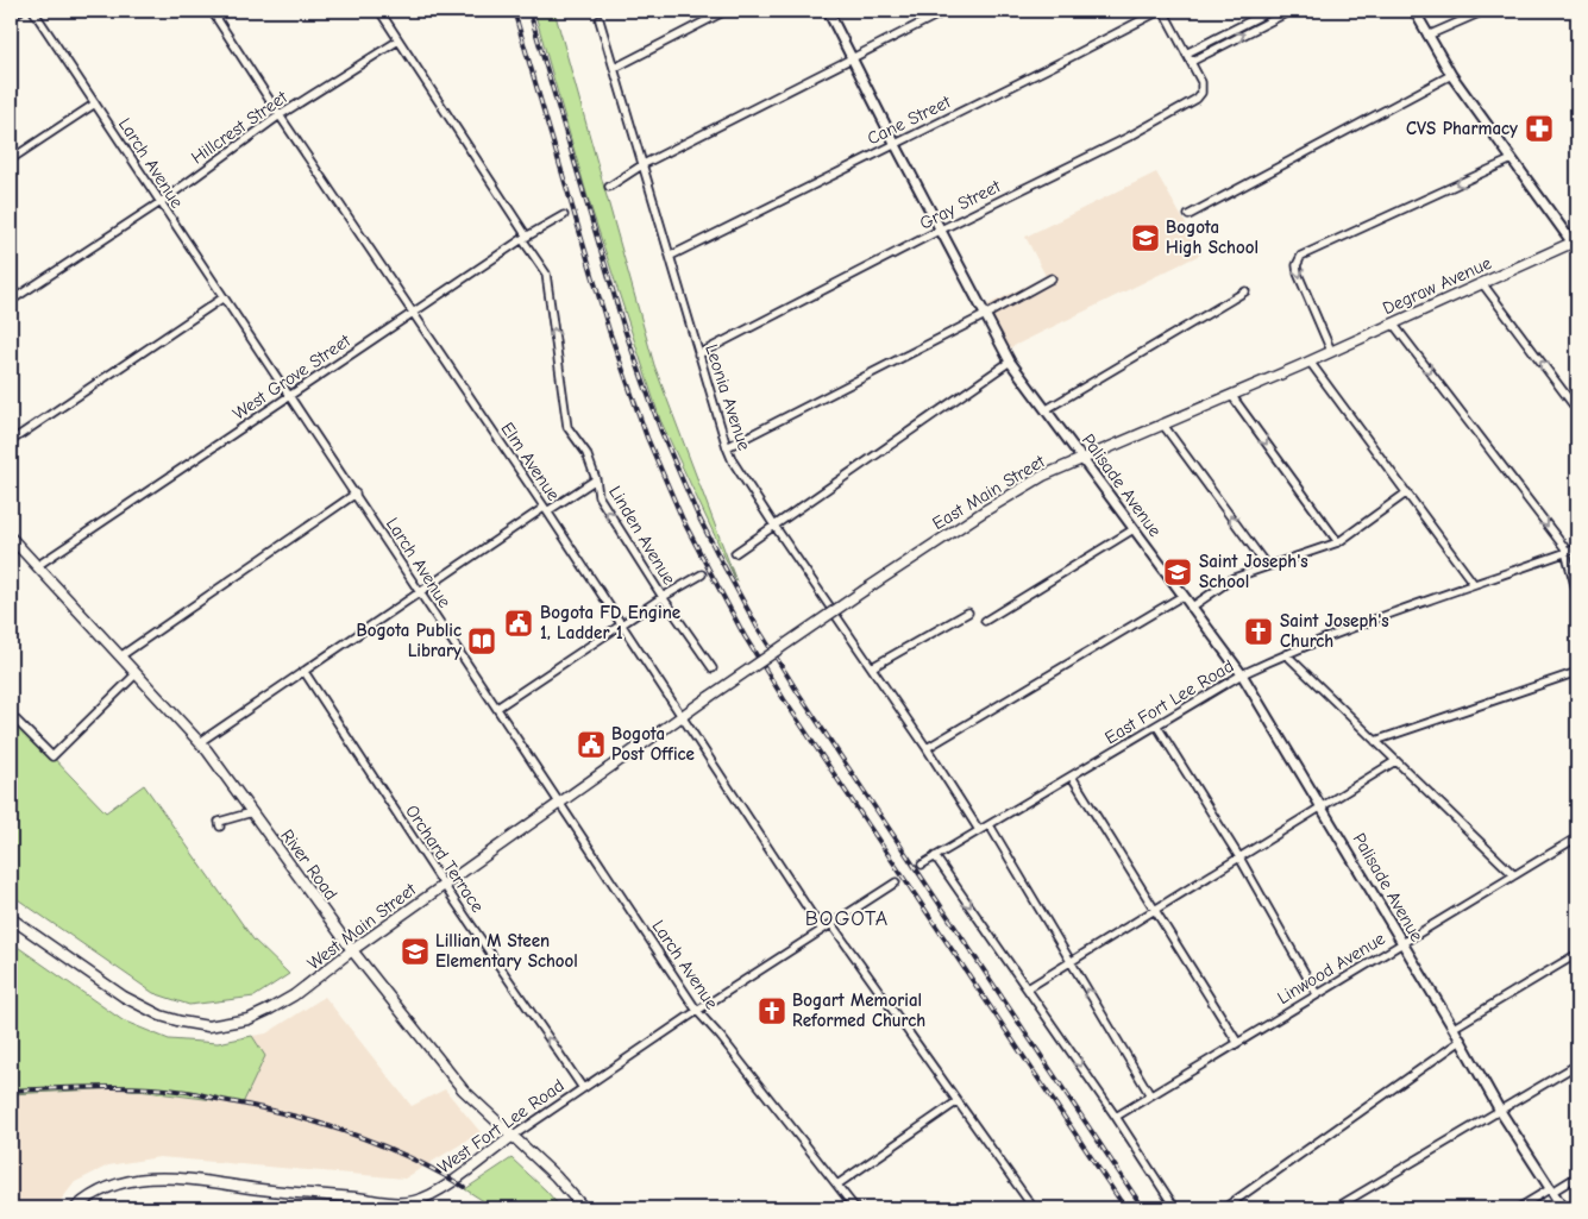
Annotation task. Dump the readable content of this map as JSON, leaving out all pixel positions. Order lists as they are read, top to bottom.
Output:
{
  "streets": {
    "main road": [
      "Degraw Avenue",
      "East Main Street",
      "River Road",
      "West Main Street",
      "West Fort Lee Road"
    ],
    "street": [
      "Cane Street",
      "Hillcrest Street",
      "Larch Avenue",
      "Gray Street",
      "West Grove Street",
      "Leonia Avenue",
      "Elm Avenue",
      "Palisade Avenue",
      "Linden Avenue",
      "East Fort Lee Road",
      "Orchard Terrace",
      "Linwood Avenue"
    ]
  },
  "crossings": [
    ["Cane Street", "Gray Street"],
    ["Cane Street", "Leonia Avenue"],
    ["Cane Street", "Palisade Avenue"],
    ["Hillcrest Street", "Larch Avenue"],
    ["Hillcrest Street", "Elm Avenue"],
    ["Hillcrest Street", "Linden Avenue"],
    ["Larch Avenue", "West Grove Street"],
    ["Larch Avenue", "West Main Street"],
    ["Larch Avenue", "West Fort Lee Road"],
    ["Gray Street", "Leonia Avenue"],
    ["Gray Street", "Palisade Avenue"],
    ["Degraw Avenue", "East Main Street"],
    ["West Grove Street", "Elm Avenue"],
    ["West Grove Street", "Linden Avenue"],
    ["West Grove Street", "River Road"],
    ["Leonia Avenue", "East Fort Lee Road"],
    ["Elm Avenue", "West Main Street"],
    ["Elm Avenue", "West Fort Lee Road"],
    ["Palisade Avenue", "East Main Street"],
    ["Palisade Avenue", "East Fort Lee Road"],
    ["Palisade Avenue", "Linwood Avenue"],
    ["East Main Street", "West Main Street"],
    ["Orchard Terrace", "West Main Street"],
    ["Orchard Terrace", "West Fort Lee Road"],
    ["River Road", "West Main Street"],
    ["River Road", "West Fort Lee Road"]
  ],
  "one_way": ["Linden Avenue", "Orchard Terrace"],
  "districts": ["BOGOTA"],
  "places": {
    "pharmacy": ["CVS Pharmacy"],
    "school or university": ["Bogota High School", "Saint Joseph's School", "Lillian M Steen Elementary School"],
    "public building": ["Bogota FD Engine 1, Ladder 1", "Bogota Post Office"],
    "church": ["Saint Joseph's Church", "Bogart Memorial Reformed Church"],
    "library": ["Bogota Public Library"]
  }
}
